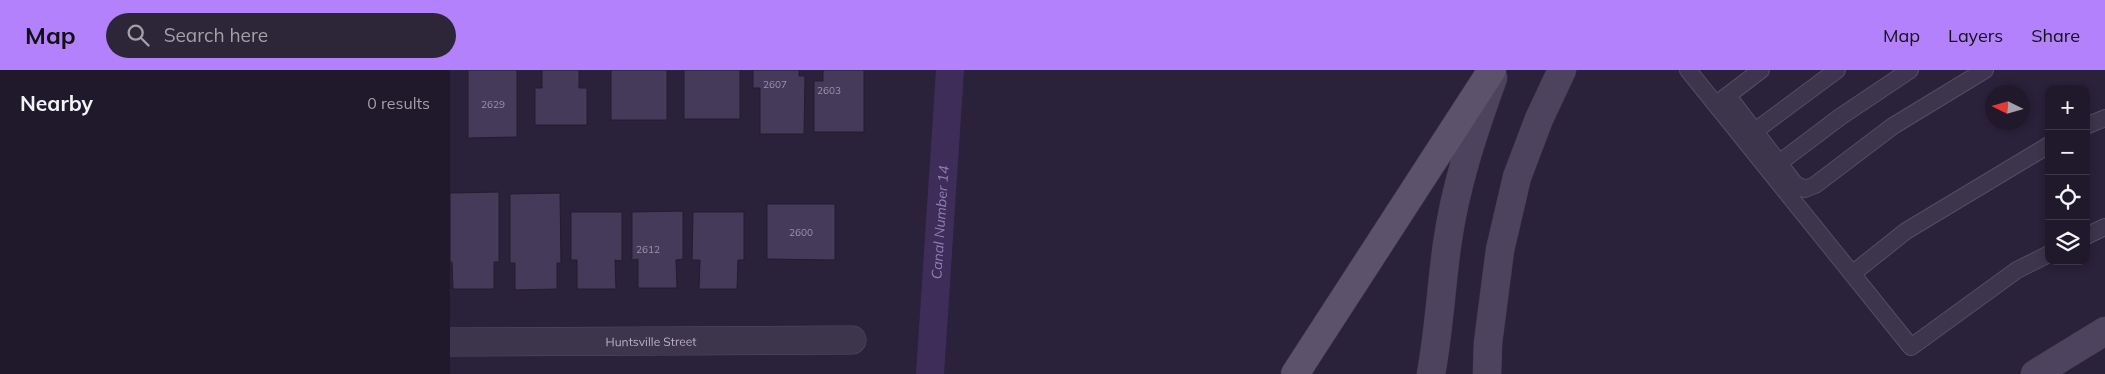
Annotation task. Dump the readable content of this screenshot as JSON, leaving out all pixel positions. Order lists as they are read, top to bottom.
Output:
{
  "streets": {
    "street": ["Huntsville Street"]
  },
  "water": ["Canal Number 14"],
  "house_numbers": [
    "2607",
    "2603",
    "2629",
    "2600",
    "2612"
  ],
  "north": "left",
  "page": {
    "header": "Map",
    "search": "Search here",
    "nav": ["Map", "Layers", "Share"],
    "heading": ["Nearby", "0 results"],
    "map_buttons": ["+", "−"]
  }
}
